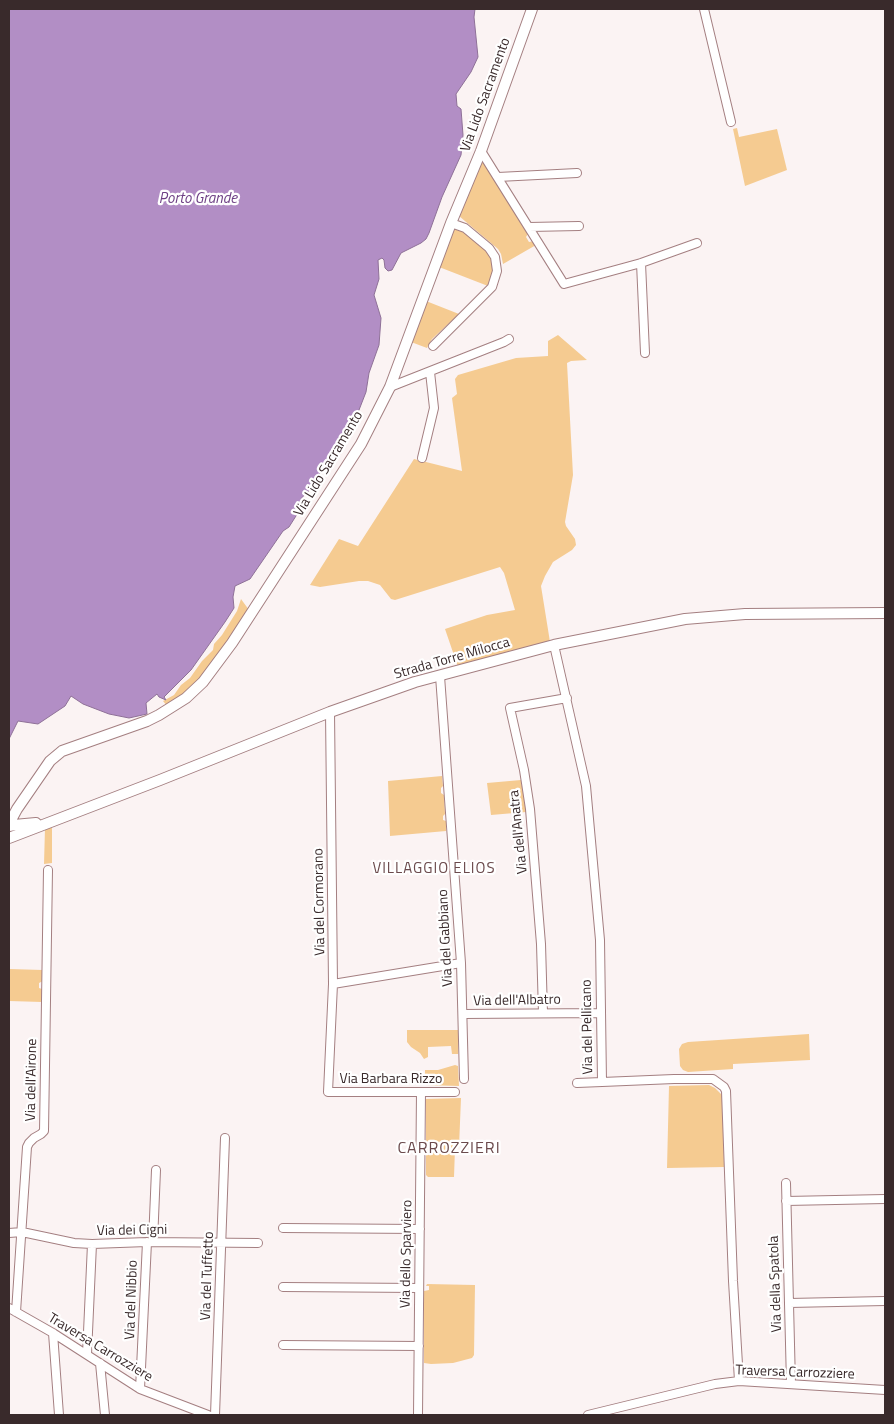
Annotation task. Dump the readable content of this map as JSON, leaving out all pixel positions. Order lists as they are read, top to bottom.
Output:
{
  "streets": {
    "street": [
      "Via Lido Sacramento",
      "Strada Torre Milocca",
      "Via dell'Anatra",
      "Via del Cormorano",
      "Via del Gabbiano",
      "Via dell'Albatro",
      "Via del Pellicano",
      "Via dell'Airone",
      "Via Barbara Rizzo",
      "Via dei Cigni",
      "Via dello Sparviero",
      "Via del Tuffetto",
      "Via della Spatola",
      "Via del Nibbio",
      "Traversa Carrozziere"
    ]
  },
  "crossings": [
    ["Strada Torre Milocca", "Via del Cormorano"],
    ["Strada Torre Milocca", "Via del Gabbiano"],
    ["Strada Torre Milocca", "Via del Pellicano"],
    ["Via dell'Anatra", "Via dell'Albatro"],
    ["Via dell'Anatra", "Via del Pellicano"],
    ["Via del Cormorano", "Via Barbara Rizzo"],
    ["Via del Gabbiano", "Via dell'Albatro"],
    ["Via dell'Albatro", "Via del Pellicano"],
    ["Via del Pellicano", "Traversa Carrozziere"],
    ["Via dell'Airone", "Via dei Cigni"],
    ["Via dell'Airone", "Traversa Carrozziere"],
    ["Via Barbara Rizzo", "Via dello Sparviero"],
    ["Via dei Cigni", "Via del Tuffetto"],
    ["Via dei Cigni", "Via del Nibbio"],
    ["Via della Spatola", "Traversa Carrozziere"],
    ["Via del Nibbio", "Traversa Carrozziere"]
  ],
  "districts": ["VILLAGGIO ELIOS", "CARROZZIERI"],
  "water": ["Porto Grande"]
}
